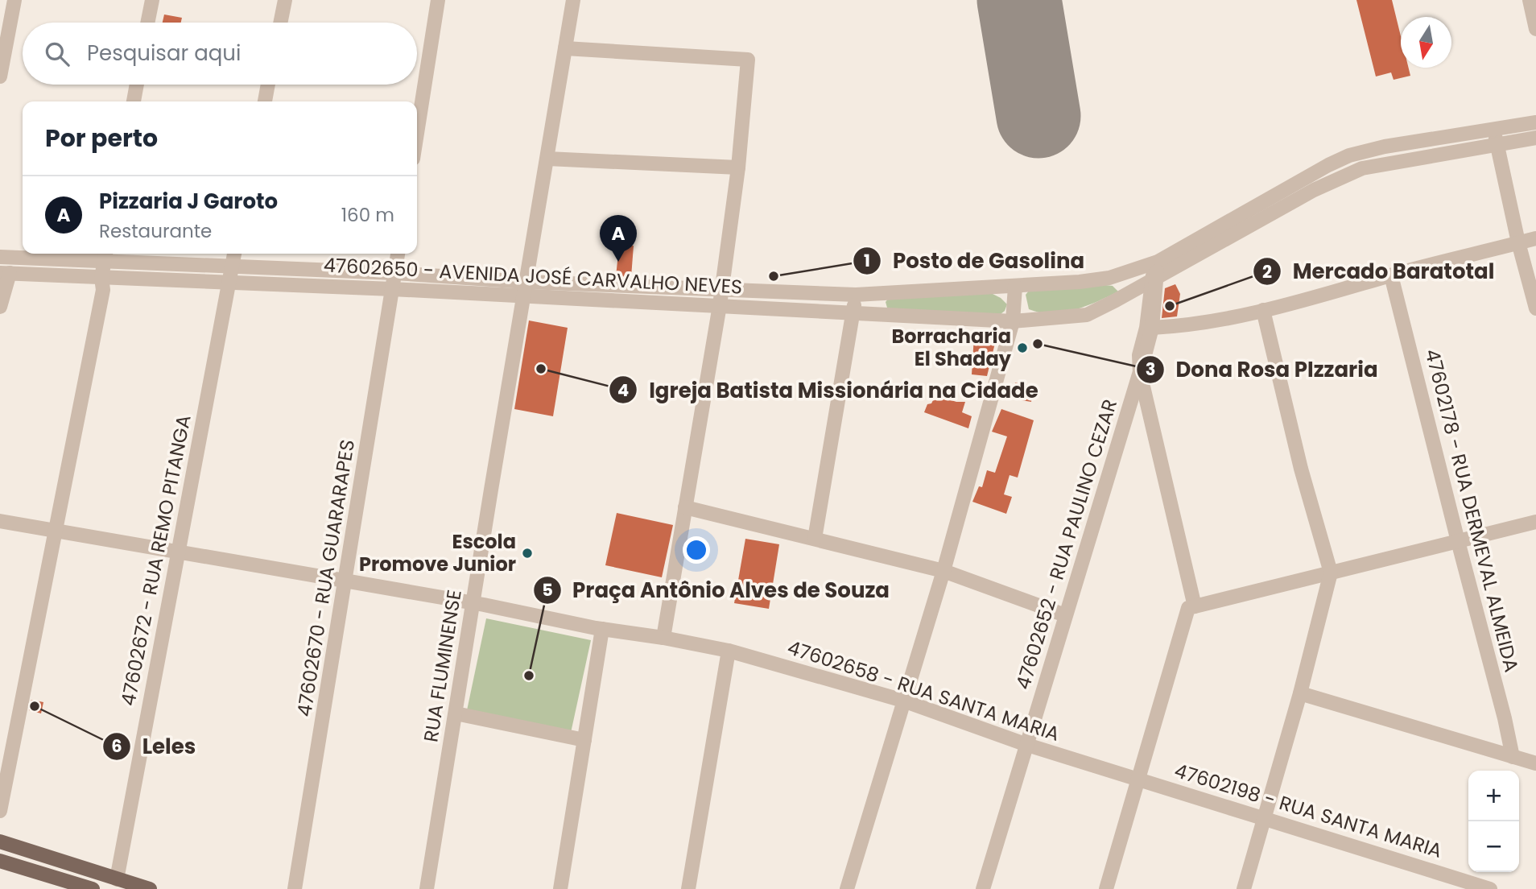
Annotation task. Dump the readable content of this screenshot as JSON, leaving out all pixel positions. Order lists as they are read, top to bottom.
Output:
{
  "streets": {
    "street": [
      "47602650 - AVENIDA JOSÉ CARVALHO NEVES",
      "47602178 - RUA DERMEVAL ALMEIDA",
      "47602652 - RUA PAULINO CEZAR",
      "47602672 - RUA REMO PITANGA",
      "47602670 - RUA GUARARAPES",
      "RUA FLUMINENSE",
      "47602658 - RUA SANTA MARIA",
      "47602198 - RUA SANTA MARIA"
    ]
  },
  "crossings": [
    ["47602650 - AVENIDA JOSÉ CARVALHO NEVES", "47602652 - RUA PAULINO CEZAR"],
    ["47602650 - AVENIDA JOSÉ CARVALHO NEVES", "47602672 - RUA REMO PITANGA"],
    ["47602650 - AVENIDA JOSÉ CARVALHO NEVES", "47602670 - RUA GUARARAPES"],
    ["47602650 - AVENIDA JOSÉ CARVALHO NEVES", "RUA FLUMINENSE"],
    ["47602652 - RUA PAULINO CEZAR", "47602658 - RUA SANTA MARIA"],
    ["47602672 - RUA REMO PITANGA", "47602658 - RUA SANTA MARIA"],
    ["47602670 - RUA GUARARAPES", "47602658 - RUA SANTA MARIA"],
    ["RUA FLUMINENSE", "47602658 - RUA SANTA MARIA"],
    ["47602658 - RUA SANTA MARIA", "47602198 - RUA SANTA MARIA"]
  ],
  "places": [
    "Posto de Gasolina",
    "Mercado Baratotal",
    "Dona Rosa PIzzaria",
    "Borracharia El Shaday",
    "Igreja Batista Missionária na Cidade",
    "Escola Promove Junior",
    "Praça Antônio Alves de Souza",
    "Leles"
  ],
  "north": "bottom",
  "page": {
    "search": "Pesquisar aqui",
    "heading": "Por perto",
    "list": [
      {
        "mark": "A",
        "name": "Pizzaria J Garoto",
        "note": "Restaurante",
        "value": "160 m"
      }
    ],
    "pins": "A",
    "map_buttons": ["+", "−"]
  }
}
